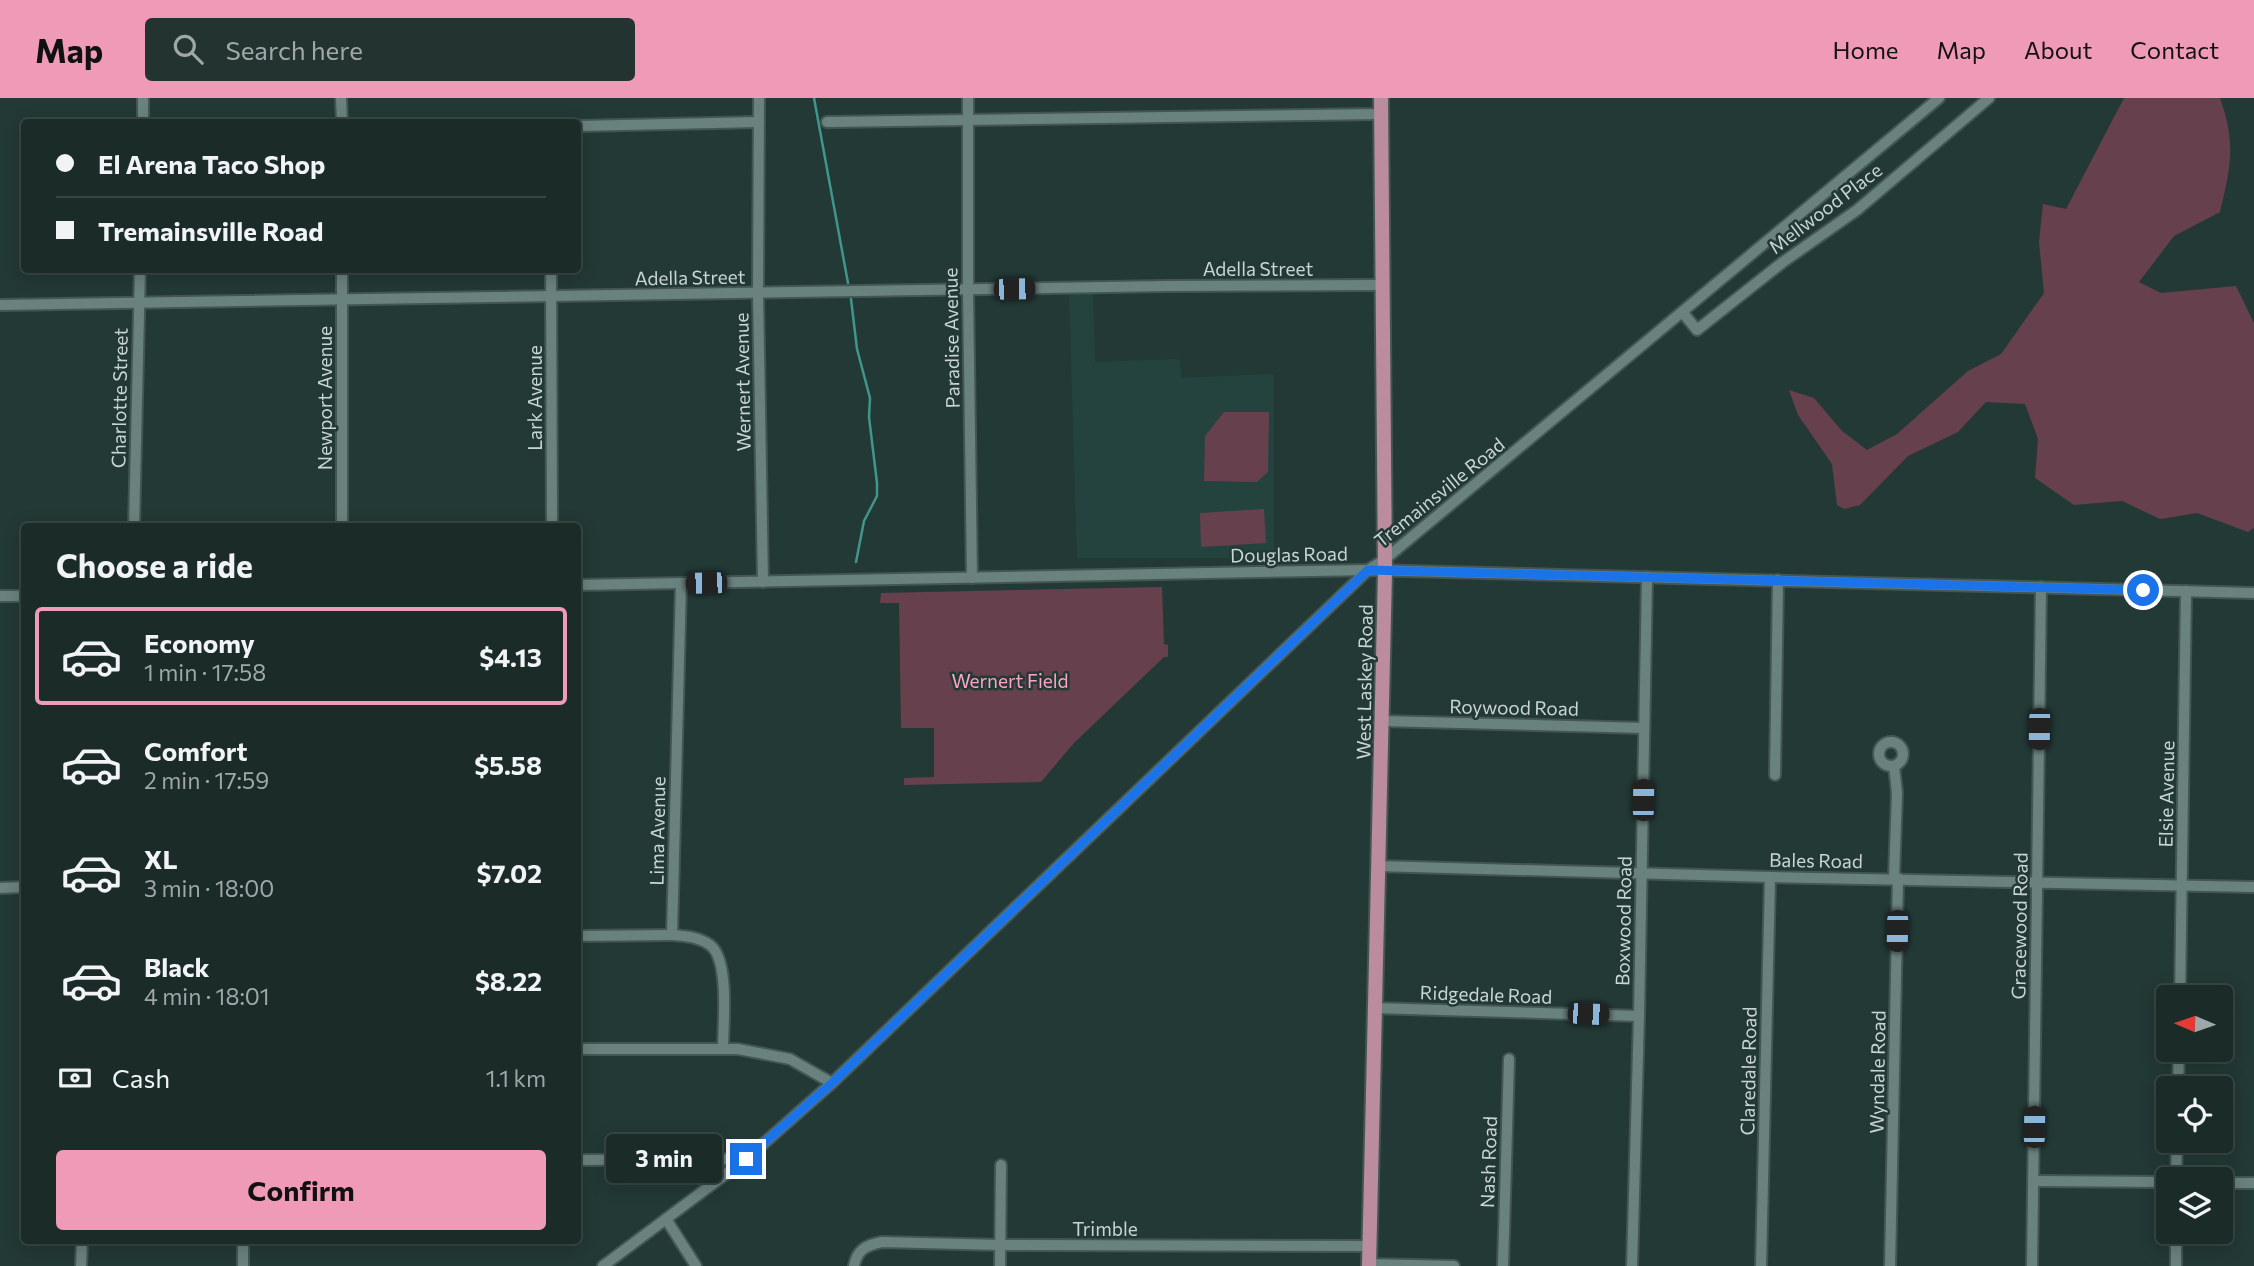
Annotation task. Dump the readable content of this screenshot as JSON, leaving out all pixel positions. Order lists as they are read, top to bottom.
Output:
{
  "streets": {
    "main road": ["West Laskey Road"],
    "street": [
      "Mellwood Place",
      "Adella Street",
      "Paradise Avenue",
      "Wernert Avenue",
      "Charlotte Street",
      "Newport Avenue",
      "Lark Avenue",
      "Tremainsville Road",
      "Douglas Road",
      "Roywood Road",
      "Elsie Avenue",
      "Lima Avenue",
      "Bales Road",
      "Boxwood Road",
      "Gracewood Road",
      "Ridgedale Road",
      "Claredale Road",
      "Wyndale Road",
      "Nash Road",
      "Trimble"
    ]
  },
  "crossings": [
    ["Mellwood Place", "Tremainsville Road"],
    ["Adella Street", "Paradise Avenue"],
    ["Adella Street", "Wernert Avenue"],
    ["Adella Street", "Charlotte Street"],
    ["Adella Street", "Newport Avenue"],
    ["Adella Street", "Lark Avenue"],
    ["Adella Street", "West Laskey Road"],
    ["Paradise Avenue", "Douglas Road"],
    ["Wernert Avenue", "Douglas Road"],
    ["Tremainsville Road", "Douglas Road"],
    ["Tremainsville Road", "West Laskey Road"],
    ["Douglas Road", "West Laskey Road"],
    ["Douglas Road", "Elsie Avenue"],
    ["Douglas Road", "Lima Avenue"],
    ["Douglas Road", "Boxwood Road"],
    ["Douglas Road", "Gracewood Road"],
    ["West Laskey Road", "Roywood Road"],
    ["West Laskey Road", "Bales Road"],
    ["West Laskey Road", "Ridgedale Road"],
    ["West Laskey Road", "Trimble"],
    ["Roywood Road", "Boxwood Road"],
    ["Elsie Avenue", "Bales Road"],
    ["Bales Road", "Boxwood Road"],
    ["Bales Road", "Gracewood Road"],
    ["Bales Road", "Claredale Road"],
    ["Bales Road", "Wyndale Road"],
    ["Boxwood Road", "Ridgedale Road"]
  ],
  "parks": ["Wernert Field"],
  "north": "left",
  "page": {
    "header": "Map",
    "search": "Search here",
    "nav": [
      "Home",
      "Map",
      "About",
      "Contact"
    ],
    "banner": ["El Arena Taco Shop", "Tremainsville Road"],
    "heading": "Choose a ride",
    "list": [
      {
        "name": "Economy",
        "note": "1 min · 17:58",
        "value": "$4.13"
      },
      {
        "name": "Comfort",
        "note": "2 min · 17:59",
        "value": "$5.58"
      },
      {
        "name": "XL",
        "note": "3 min · 18:00",
        "value": "$7.02"
      },
      {
        "name": "Black",
        "note": "4 min · 18:01",
        "value": "$8.22"
      }
    ],
    "pay": ["Cash", "1.1 km"],
    "bubble": "3 min",
    "buttons": "Confirm"
  }
}
